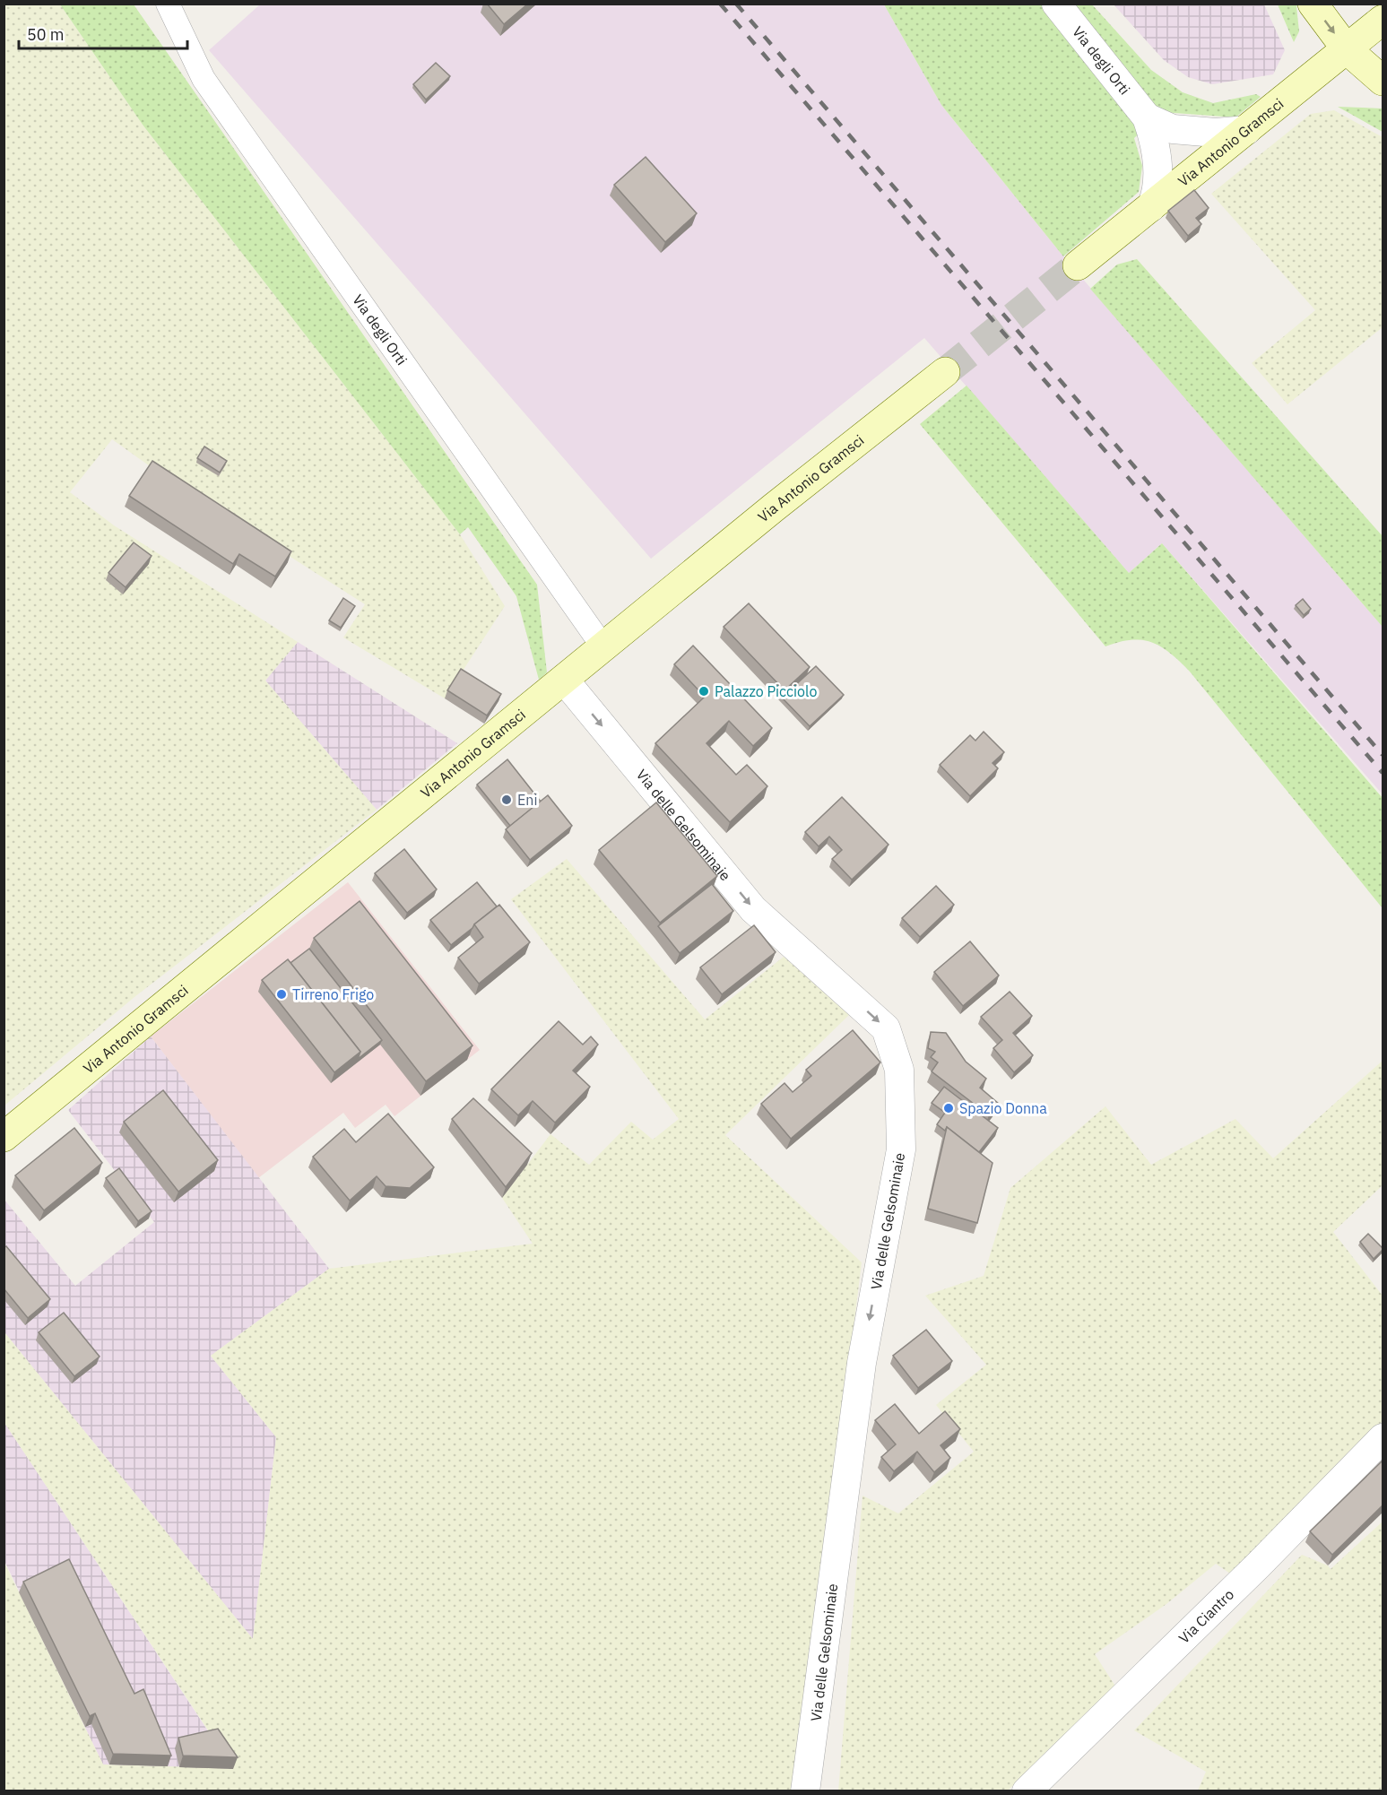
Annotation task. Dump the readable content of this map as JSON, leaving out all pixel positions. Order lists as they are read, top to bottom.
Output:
{
  "streets": {
    "main road": ["Via Antonio Gramsci"],
    "street": ["Via degli Orti", "Via delle Gelsominaie", "Via Ciantro"]
  },
  "crossings": [
    ["Via degli Orti", "Via Antonio Gramsci"],
    ["Via Antonio Gramsci", "Via delle Gelsominaie"]
  ],
  "one_way": ["Via delle Gelsominaie"],
  "places": [
    "Palazzo Picciolo",
    "Eni",
    "Tirreno Frigo",
    "Spazio Donna"
  ],
  "scale_bar": "50 m"
}
